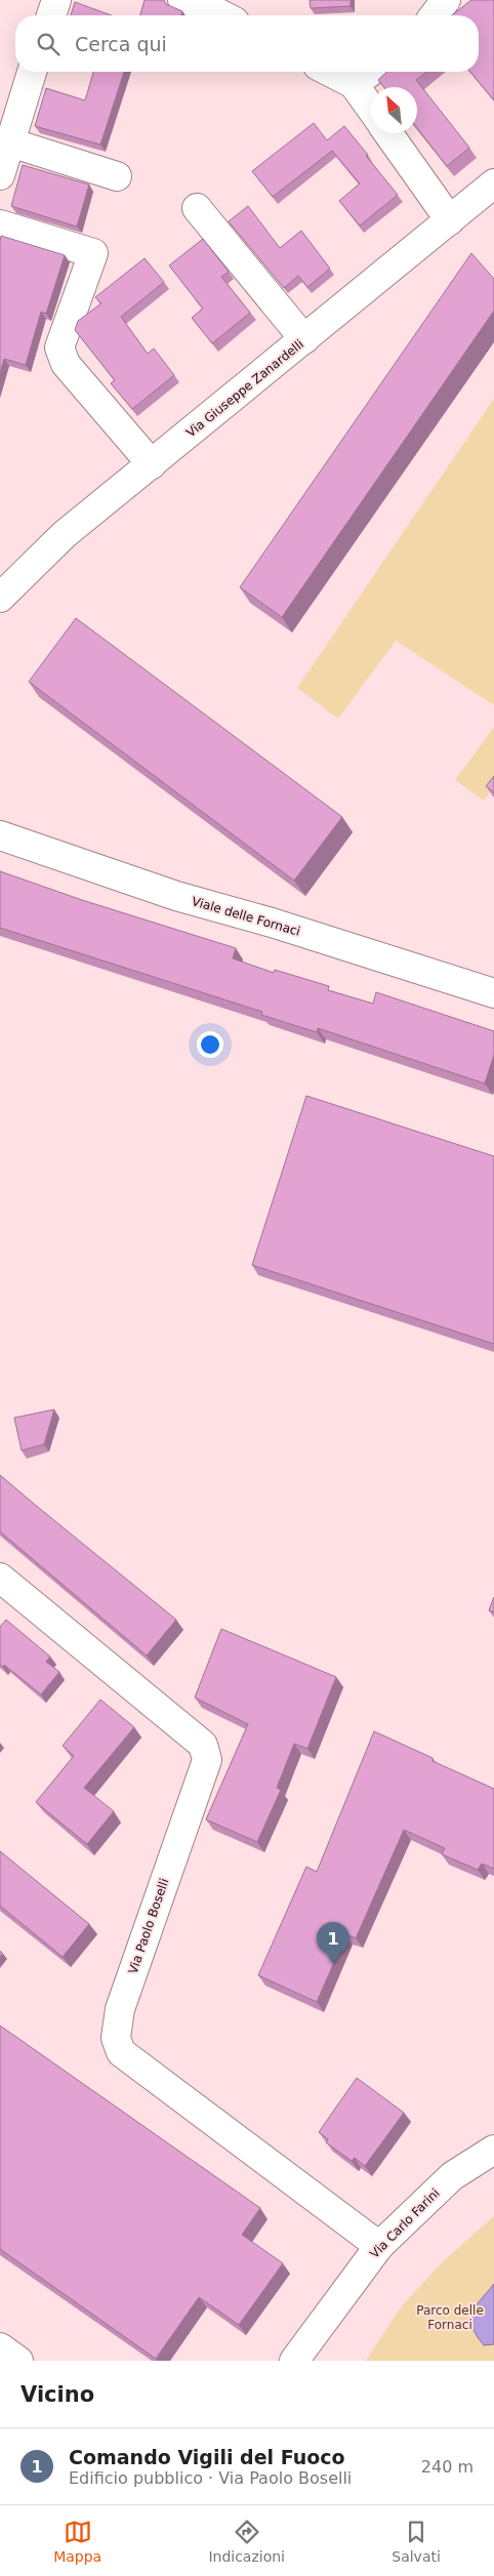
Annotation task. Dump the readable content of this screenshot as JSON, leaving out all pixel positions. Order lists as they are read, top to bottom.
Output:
{
  "streets": {
    "street": [
      "Via Giuseppe Zanardelli",
      "Viale delle Fornaci",
      "Via Paolo Boselli",
      "Via Carlo Farini"
    ]
  },
  "crossings": [
    ["Via Paolo Boselli", "Via Carlo Farini"]
  ],
  "parks": ["Parco delle Fornaci"],
  "north": "top left",
  "page": {
    "search": "Cerca qui",
    "pins": "1",
    "heading": "Vicino",
    "list": [
      {
        "mark": "1",
        "name": "Comando Vigili del Fuoco",
        "note": "Edificio pubblico · Via Paolo Boselli",
        "value": "240 m"
      }
    ],
    "nav": ["Mappa", "Indicazioni", "Salvati"]
  }
}
